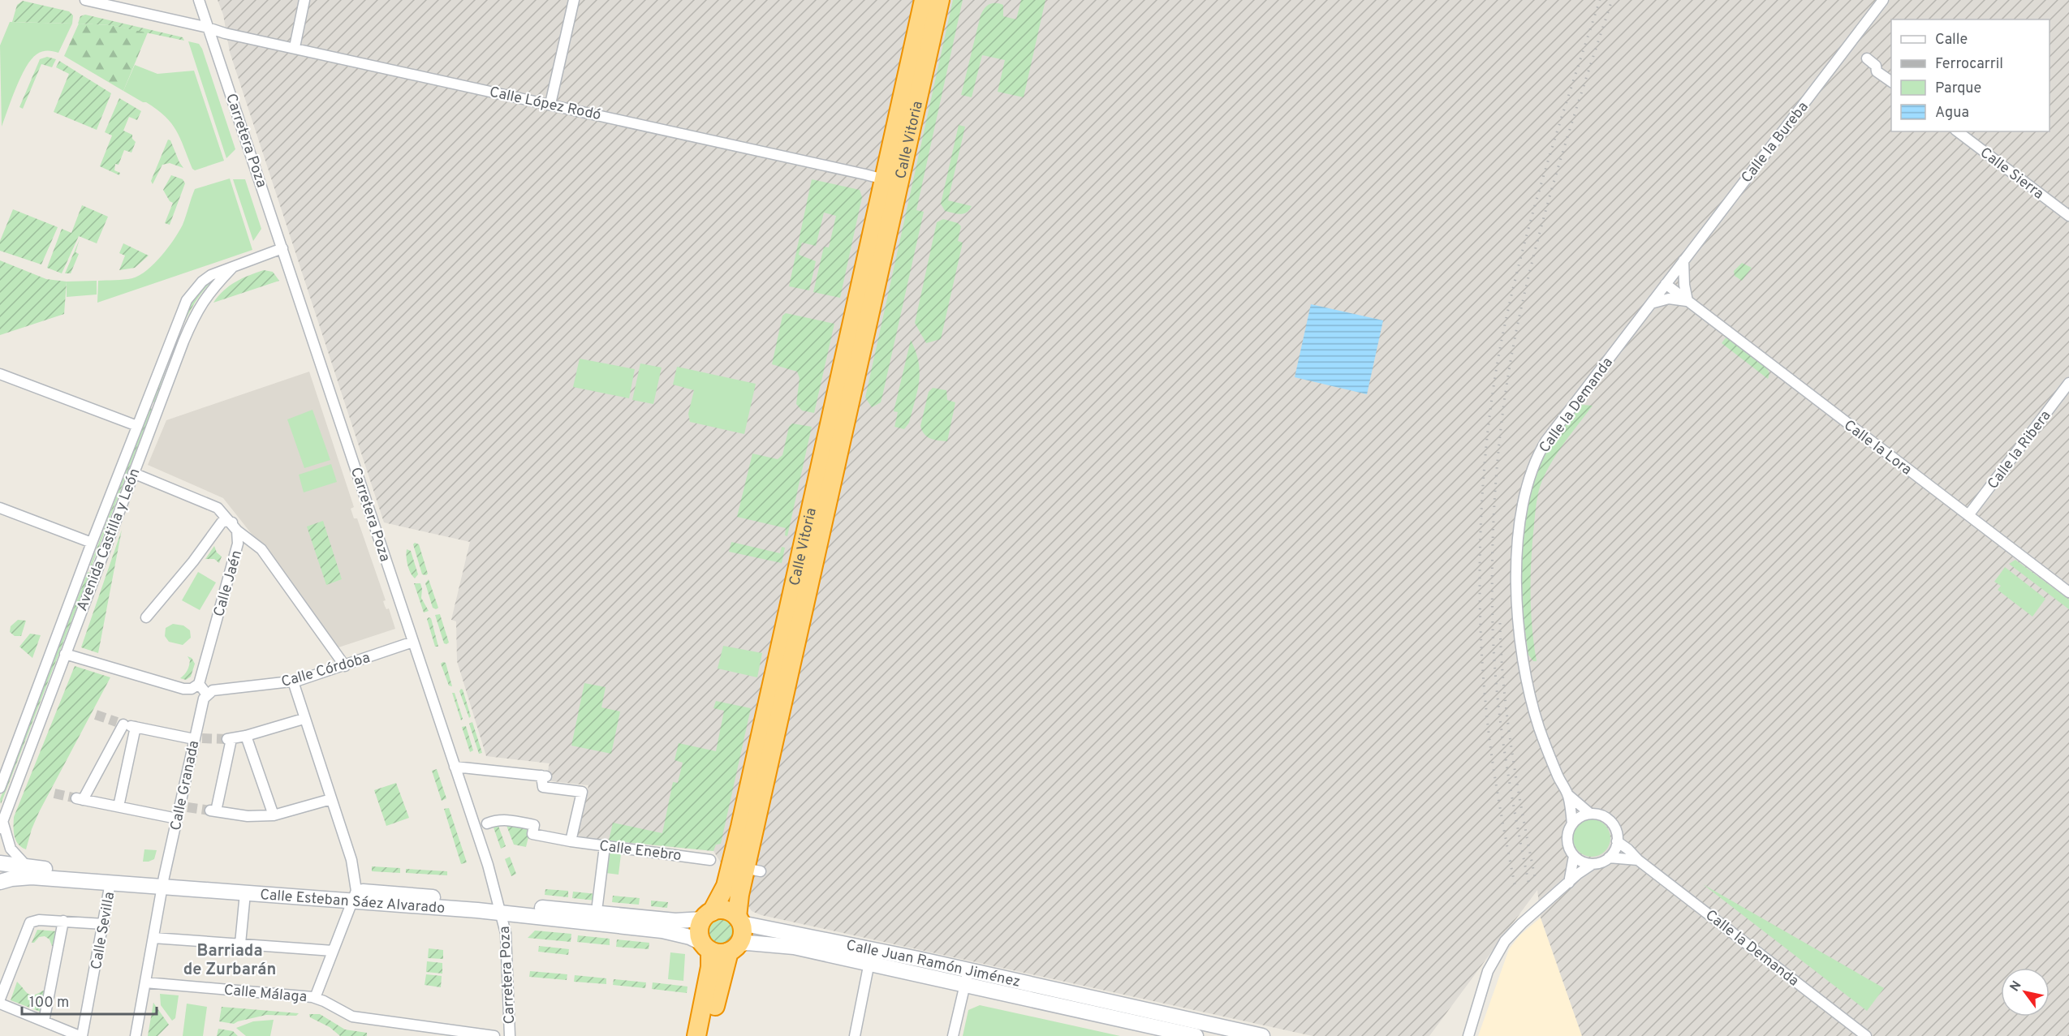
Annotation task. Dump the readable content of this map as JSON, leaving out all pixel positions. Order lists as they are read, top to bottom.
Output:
{
  "streets": {
    "highway": ["Calle Vitoria"],
    "main road": ["Calle Esteban Sáez Alvarado", "Calle Juan Ramón Jiménez"],
    "street": [
      "Calle López Rodó",
      "Carretera Poza",
      "Calle la Bureba",
      "Calle Sierra",
      "Calle la Demanda",
      "Calle la Lora",
      "Calle la Ribera",
      "Avenida Castilla y León",
      "Calle Jaén",
      "Calle Córdoba",
      "Calle Granada",
      "Calle Enebro",
      "Calle Sevilla",
      "Calle Málaga"
    ]
  },
  "crossings": [
    ["Calle López Rodó", "Calle Vitoria"],
    ["Calle López Rodó", "Carretera Poza"],
    ["Calle Vitoria", "Calle Esteban Sáez Alvarado"],
    ["Calle Vitoria", "Calle Juan Ramón Jiménez"],
    ["Carretera Poza", "Avenida Castilla y León"],
    ["Carretera Poza", "Calle Córdoba"],
    ["Carretera Poza", "Calle Esteban Sáez Alvarado"],
    ["Calle la Bureba", "Calle la Demanda"],
    ["Calle la Bureba", "Calle la Lora"],
    ["Calle la Demanda", "Calle la Lora"],
    ["Calle la Lora", "Calle la Ribera"],
    ["Avenida Castilla y León", "Calle Esteban Sáez Alvarado"],
    ["Calle Córdoba", "Calle Granada"],
    ["Calle Granada", "Calle Esteban Sáez Alvarado"],
    ["Calle Granada", "Calle Málaga"],
    ["Calle Esteban Sáez Alvarado", "Calle Sevilla"],
    ["Calle Esteban Sáez Alvarado", "Calle Juan Ramón Jiménez"]
  ],
  "districts": ["Barriada de Zurbarán"],
  "legend": [
    "Calle",
    "Ferrocarril",
    "Parque",
    "Agua"
  ],
  "scale_bar": "100 m",
  "north": "top left"
}
